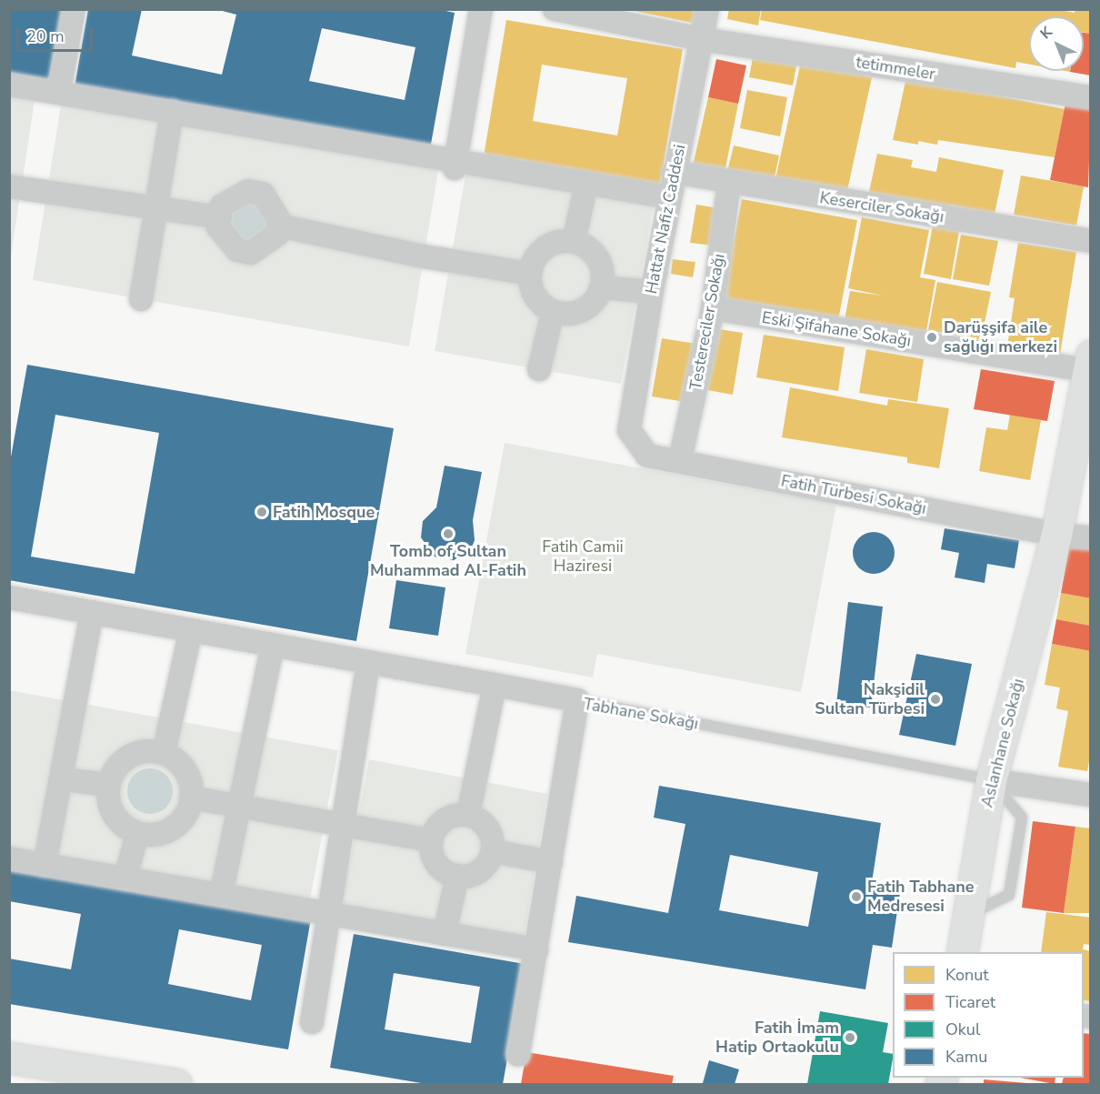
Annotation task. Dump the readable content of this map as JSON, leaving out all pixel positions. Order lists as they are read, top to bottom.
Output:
{
  "streets": {
    "street": [
      "tetimmeler",
      "Keserciler Sokağı",
      "Hattat Nafiz Caddesi",
      "Testereciler Sokağı",
      "Eski Şifahane Sokağı",
      "Fatih Türbesi Sokağı",
      "Tabhane Sokağı",
      "Aslanhane Sokağı"
    ]
  },
  "crossings": [
    ["tetimmeler", "Hattat Nafiz Caddesi"],
    ["Keserciler Sokağı", "Hattat Nafiz Caddesi"],
    ["Keserciler Sokağı", "Testereciler Sokağı"],
    ["Hattat Nafiz Caddesi", "Fatih Türbesi Sokağı"],
    ["Testereciler Sokağı", "Eski Şifahane Sokağı"],
    ["Testereciler Sokağı", "Fatih Türbesi Sokağı"],
    ["Eski Şifahane Sokağı", "Aslanhane Sokağı"],
    ["Fatih Türbesi Sokağı", "Aslanhane Sokağı"],
    ["Tabhane Sokağı", "Aslanhane Sokağı"]
  ],
  "parks": ["Fatih Camii Haziresi"],
  "places": [
    "Darüşşifa aile sağlığı merkezi",
    "Fatih Mosque",
    "Tomb of Sultan Muhammad Al-Fatih",
    "Nakşidil Sultan Türbesi",
    "Fatih Tabhane Medresesi",
    "Fatih İmam Hatip Ortaokulu"
  ],
  "legend": [
    "Konut",
    "Ticaret",
    "Okul",
    "Kamu"
  ],
  "scale_bar": "20 m",
  "north": "top left"
}
